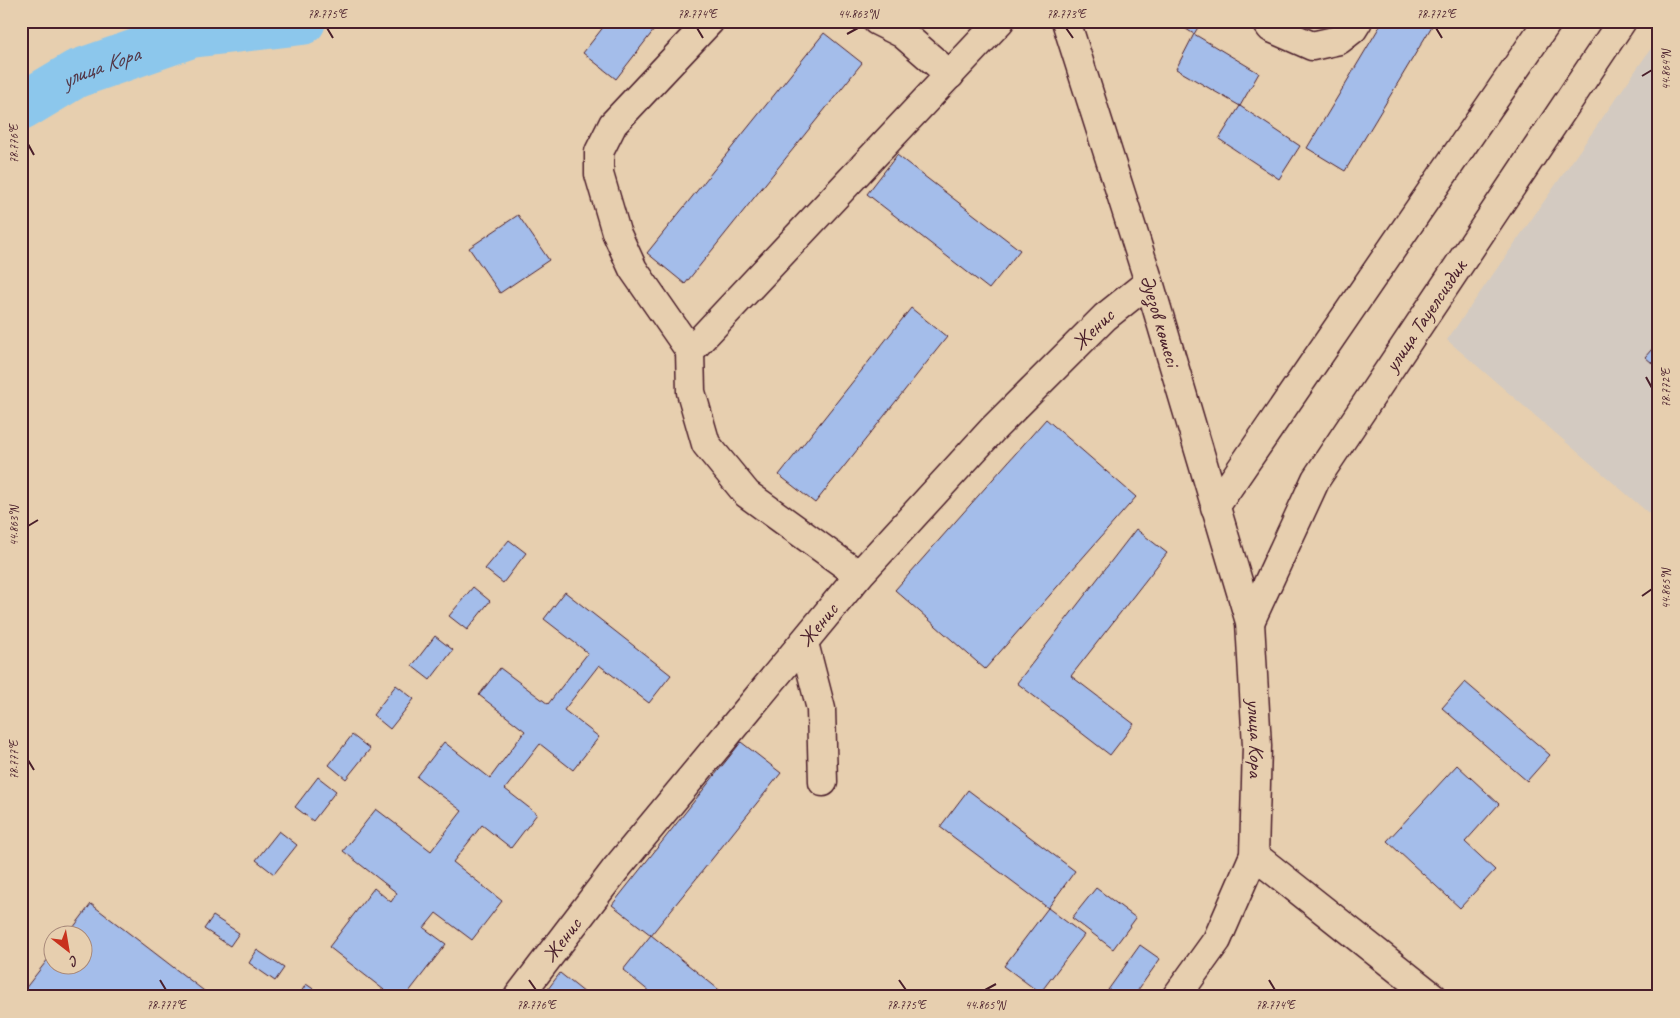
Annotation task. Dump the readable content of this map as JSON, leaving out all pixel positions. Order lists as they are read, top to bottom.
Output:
{
  "streets": {
    "street": [
      "улица Тауелсиздик",
      "Әуезов көшесі",
      "Женис",
      "улица Кора"
    ]
  },
  "crossings": [
    ["улица Тауелсиздик", "Әуезов көшесі"],
    ["улица Тауелсиздик", "улица Кора"],
    ["Әуезов көшесі", "Женис"],
    ["Әуезов көшесі", "улица Кора"]
  ],
  "water": ["улица Кора"],
  "north": "bottom right",
  "coordinates": [
    "78.775°E",
    "78.774°E",
    "44.863°N",
    "78.773°E",
    "78.772°E",
    "44.864°N",
    "78.776°E",
    "44.865°N",
    "78.777°E"
  ]
}
